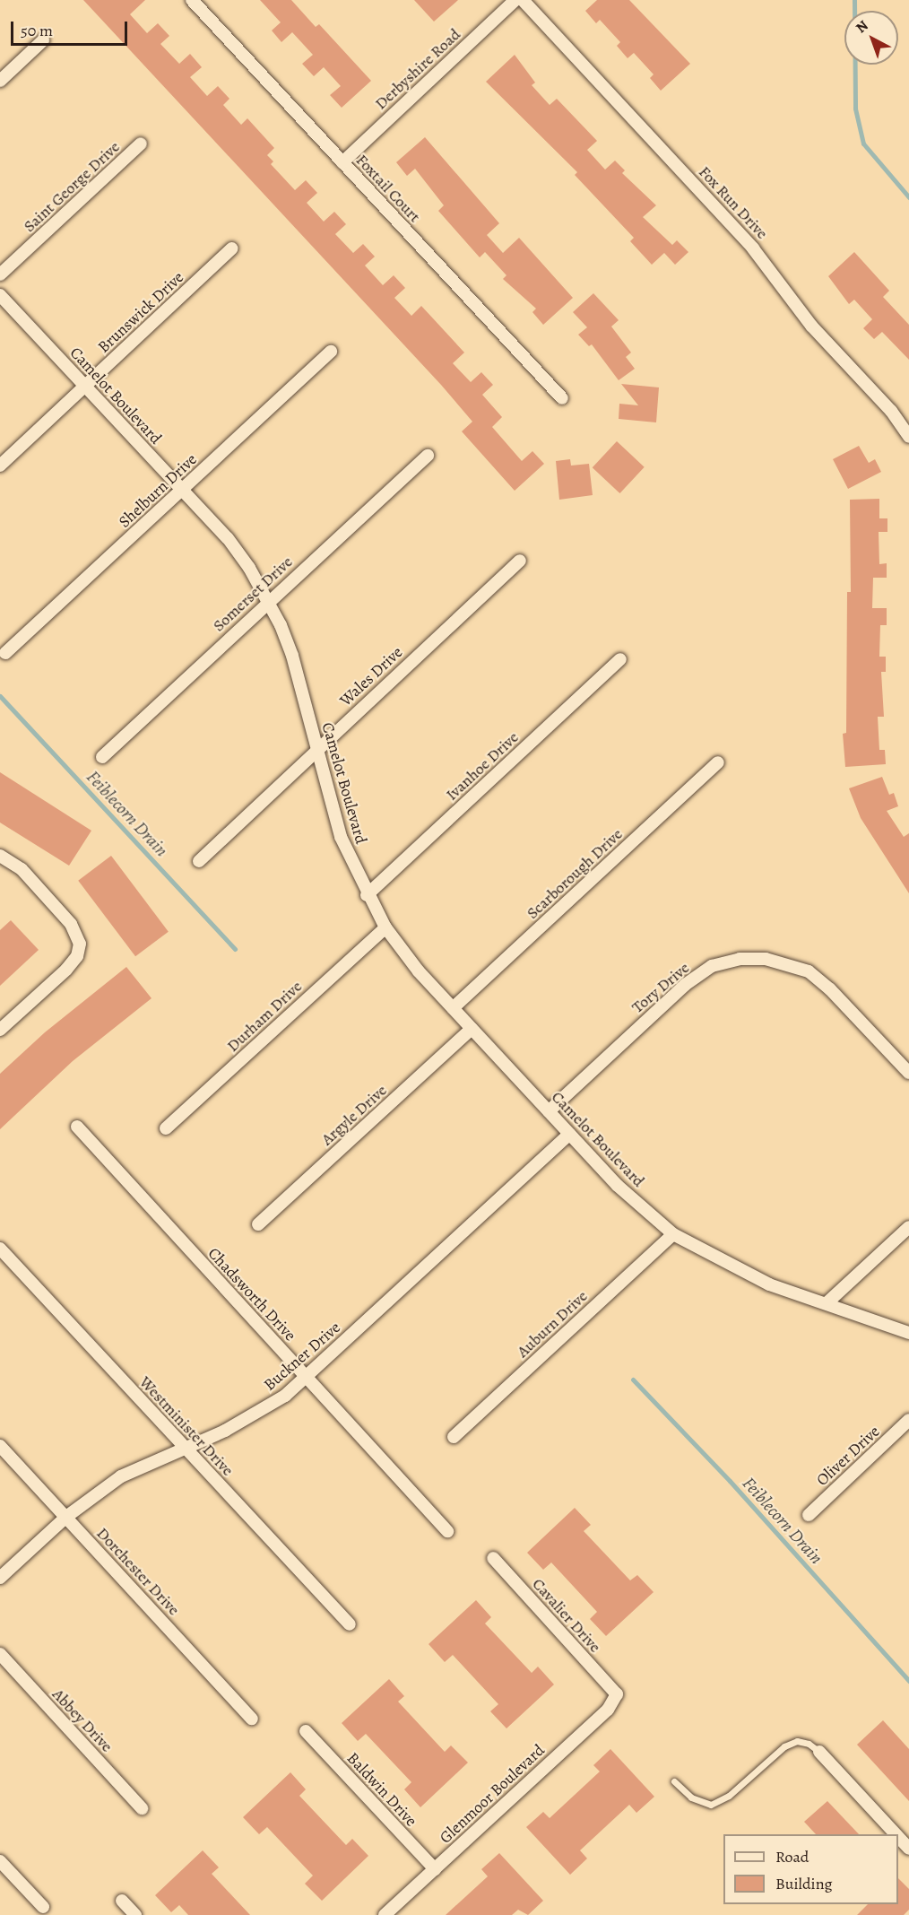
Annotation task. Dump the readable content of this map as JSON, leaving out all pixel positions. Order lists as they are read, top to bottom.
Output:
{
  "streets": {
    "street": [
      "Derbyshire Road",
      "Saint George Drive",
      "Foxtail Court",
      "Fox Run Drive",
      "Brunswick Drive",
      "Camelot Boulevard",
      "Shelburn Drive",
      "Somerset Drive",
      "Wales Drive",
      "Ivanhoe Drive",
      "Scarborough Drive",
      "Tory Drive",
      "Durham Drive",
      "Argyle Drive",
      "Chadsworth Drive",
      "Auburn Drive",
      "Buckner Drive",
      "Westminister Drive",
      "Oliver Drive",
      "Dorchester Drive",
      "Cavalier Drive",
      "Abbey Drive",
      "Baldwin Drive",
      "Glenmoor Boulevard"
    ]
  },
  "crossings": [
    ["Derbyshire Road", "Foxtail Court"],
    ["Brunswick Drive", "Camelot Boulevard"],
    ["Camelot Boulevard", "Shelburn Drive"],
    ["Camelot Boulevard", "Somerset Drive"],
    ["Camelot Boulevard", "Wales Drive"],
    ["Camelot Boulevard", "Ivanhoe Drive"],
    ["Camelot Boulevard", "Scarborough Drive"],
    ["Camelot Boulevard", "Tory Drive"],
    ["Camelot Boulevard", "Durham Drive"],
    ["Camelot Boulevard", "Argyle Drive"],
    ["Camelot Boulevard", "Auburn Drive"],
    ["Camelot Boulevard", "Buckner Drive"],
    ["Chadsworth Drive", "Buckner Drive"],
    ["Buckner Drive", "Westminister Drive"],
    ["Buckner Drive", "Dorchester Drive"],
    ["Cavalier Drive", "Glenmoor Boulevard"],
    ["Baldwin Drive", "Glenmoor Boulevard"]
  ],
  "water": ["Feiblecorn Drain"],
  "legend": ["Road", "Building"],
  "scale_bar": "50 m",
  "north": "top left"
}
